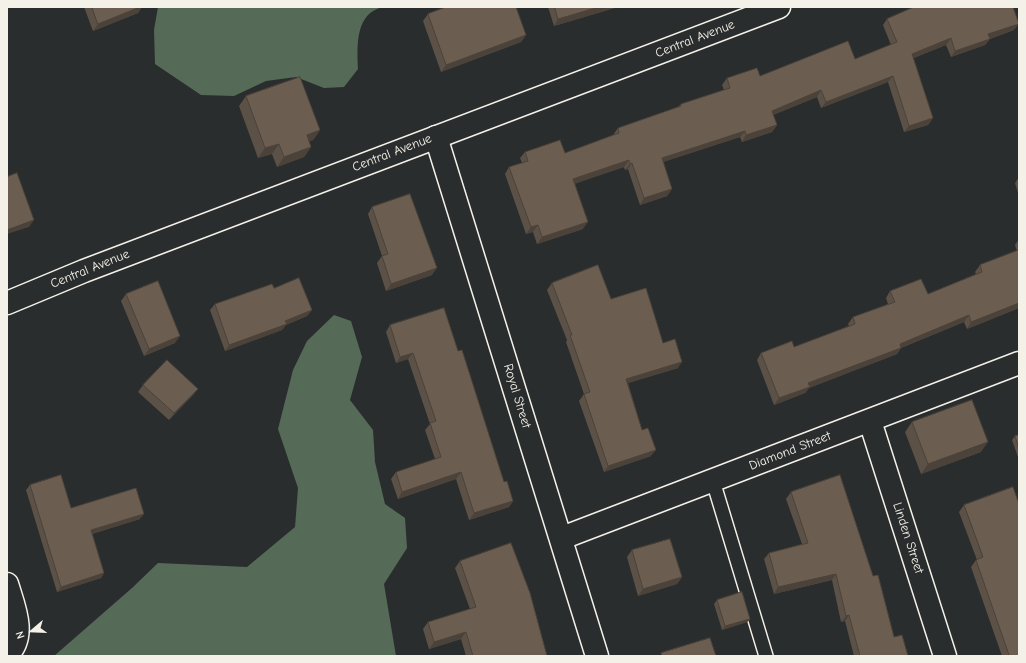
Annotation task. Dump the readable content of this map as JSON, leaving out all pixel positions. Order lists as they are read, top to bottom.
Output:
{
  "streets": {
    "street": [
      "Central Avenue",
      "Royal Street",
      "Diamond Street",
      "Linden Street"
    ]
  },
  "crossings": [
    ["Central Avenue", "Royal Street"],
    ["Royal Street", "Diamond Street"],
    ["Diamond Street", "Linden Street"]
  ],
  "north": "left"
}
